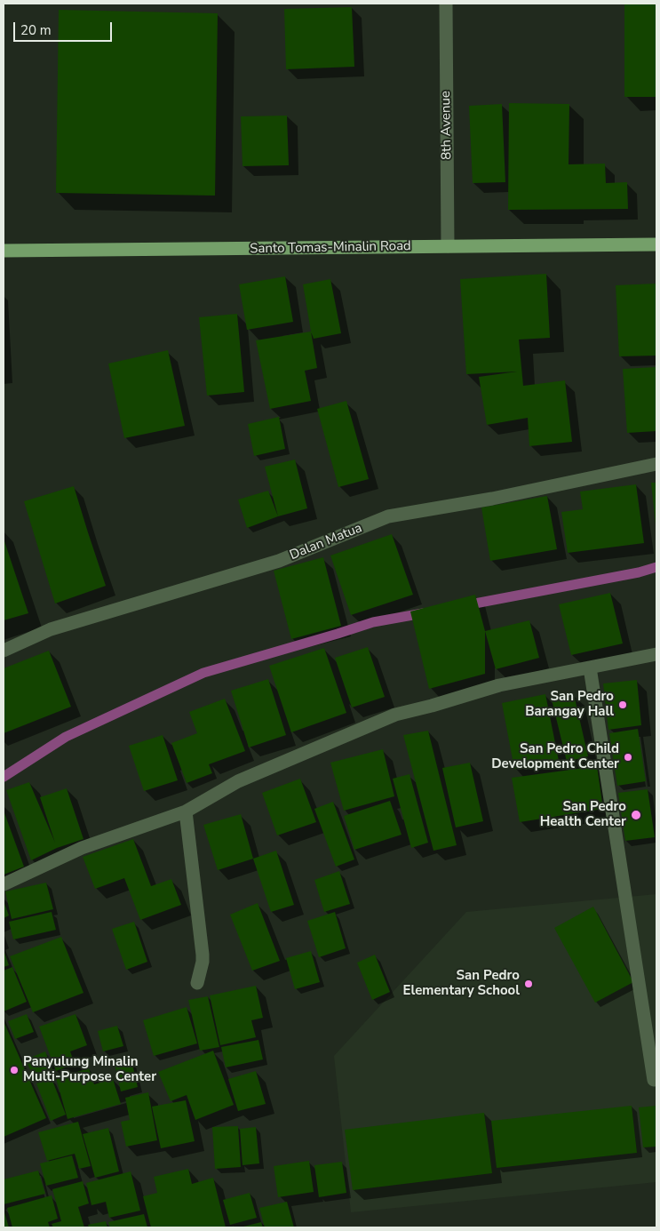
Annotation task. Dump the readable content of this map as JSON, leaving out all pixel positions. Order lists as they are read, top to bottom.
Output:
{
  "streets": {
    "main road": ["Santo Tomas-Minalin Road"],
    "street": ["8th Avenue", "Dalan Matua"]
  },
  "crossings": [
    ["8th Avenue", "Santo Tomas-Minalin Road"]
  ],
  "places": [
    "San Pedro Barangay Hall",
    "San Pedro Child Development Center",
    "San Pedro Health Center",
    "San Pedro Elementary School",
    "Panyulung Minalin Multi-Purpose Center"
  ],
  "scale_bar": "20 m"
}
